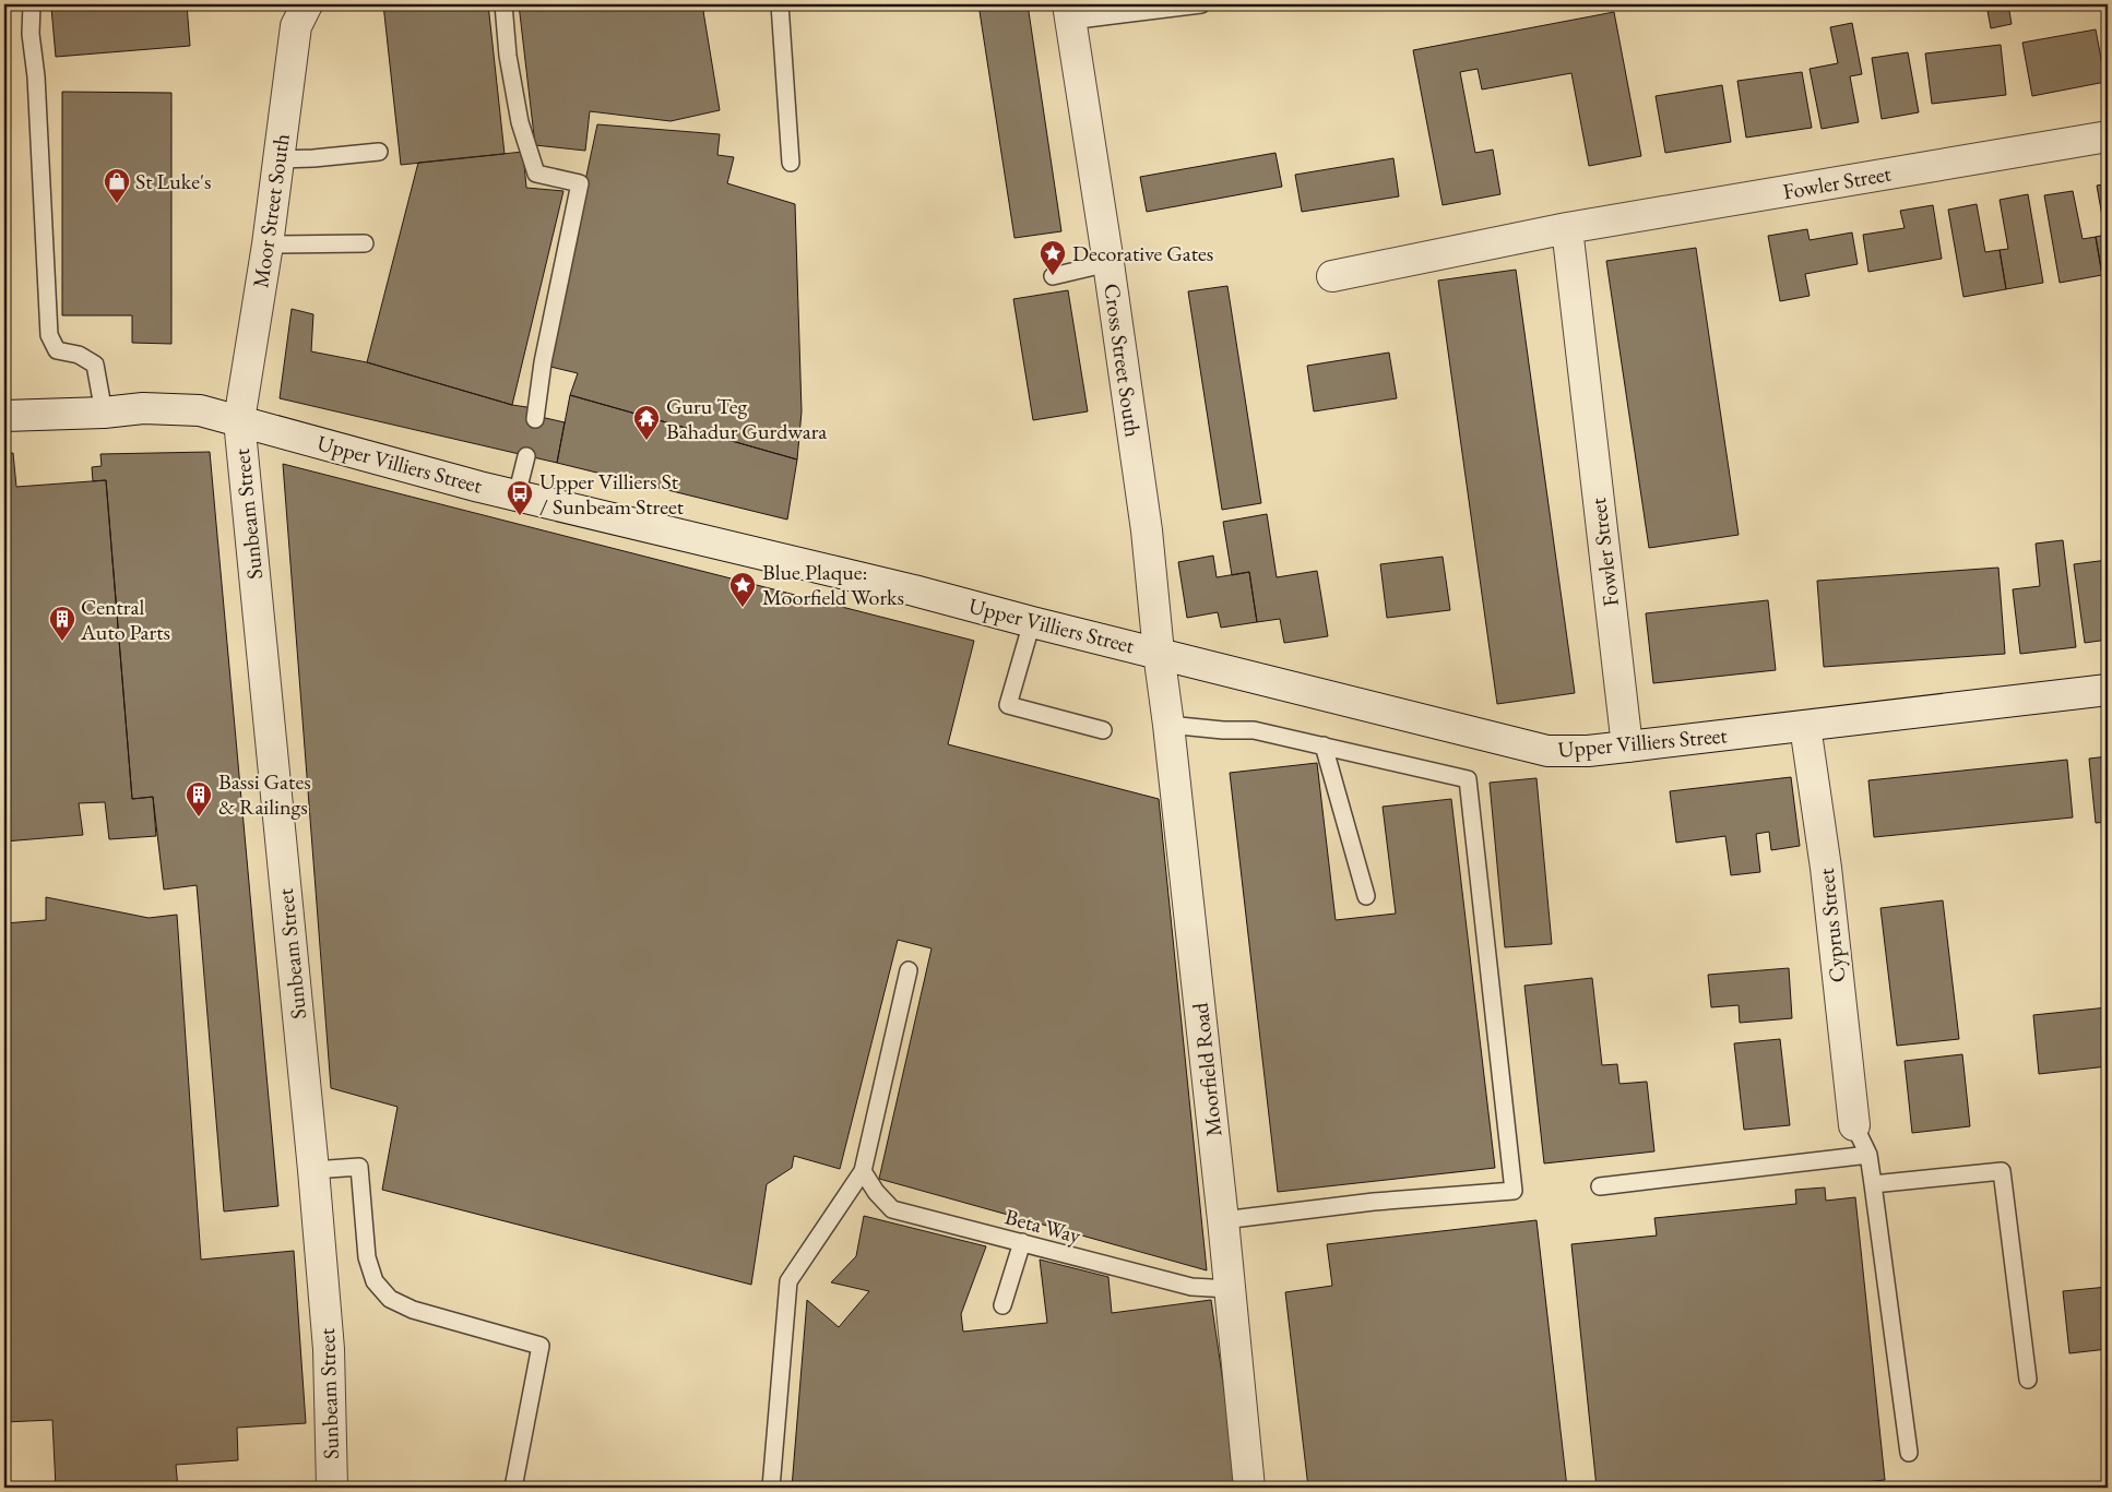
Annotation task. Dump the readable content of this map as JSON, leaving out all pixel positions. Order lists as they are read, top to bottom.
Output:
{
  "streets": {
    "street": [
      "Fowler Street",
      "Moor Street South",
      "Cross Street South",
      "Upper Villiers Street",
      "Sunbeam Street",
      "Cyprus Street",
      "Moorfield Road"
    ],
    "lane": ["Beta Way"]
  },
  "crossings": [
    ["Fowler Street", "Upper Villiers Street"],
    ["Moor Street South", "Upper Villiers Street"],
    ["Moor Street South", "Sunbeam Street"],
    ["Cross Street South", "Upper Villiers Street"],
    ["Cross Street South", "Moorfield Road"],
    ["Upper Villiers Street", "Sunbeam Street"],
    ["Upper Villiers Street", "Cyprus Street"],
    ["Upper Villiers Street", "Moorfield Road"],
    ["Moorfield Road", "Beta Way"]
  ],
  "places": {
    "shop": ["St Luke's"],
    "place": ["Decorative Gates", "Blue Plaque: Moorfield Works"],
    "temple": ["Guru Teg Bahadur Gurdwara"],
    "bus stop": ["Upper Villiers St / Sunbeam Street"],
    "building": ["Central Auto Parts", "Bassi Gates & Railings"]
  }
}
